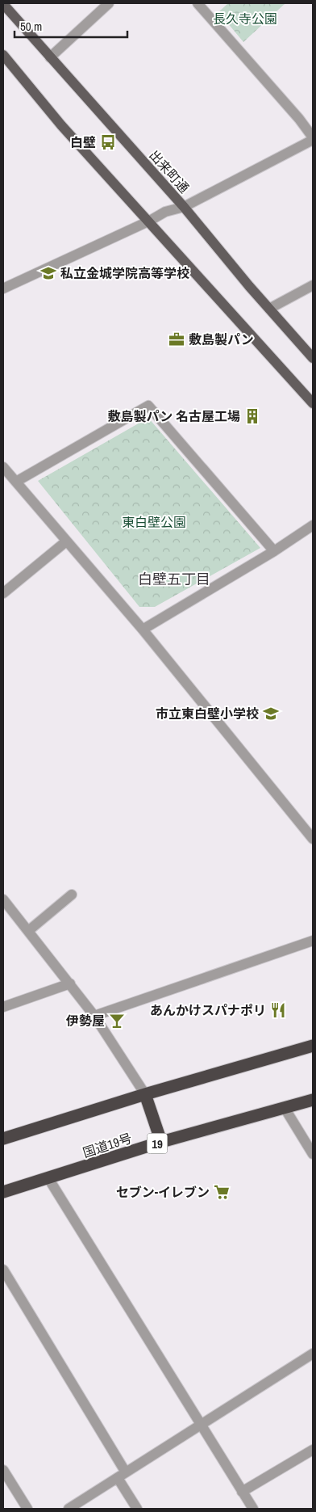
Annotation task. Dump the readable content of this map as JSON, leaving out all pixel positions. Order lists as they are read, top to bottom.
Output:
{
  "streets": {
    "highway": ["19", "国道19号"],
    "main road": ["出来町通"]
  },
  "districts": ["白壁五丁目"],
  "parks": ["長久寺公園", "東白壁公園"],
  "places": {
    "bus stop": ["白壁"],
    "school or university": ["私立金城学院高等学校", "市立東白壁小学校"],
    "office": ["敷島製パン"],
    "building": ["敷島製パン 名古屋工場"],
    "restaurant": ["あんかけスパナポリ"],
    "bar": ["伊勢屋"],
    "supermarket": ["セブン-イレブン"]
  },
  "scale_bar": "50 m"
}
